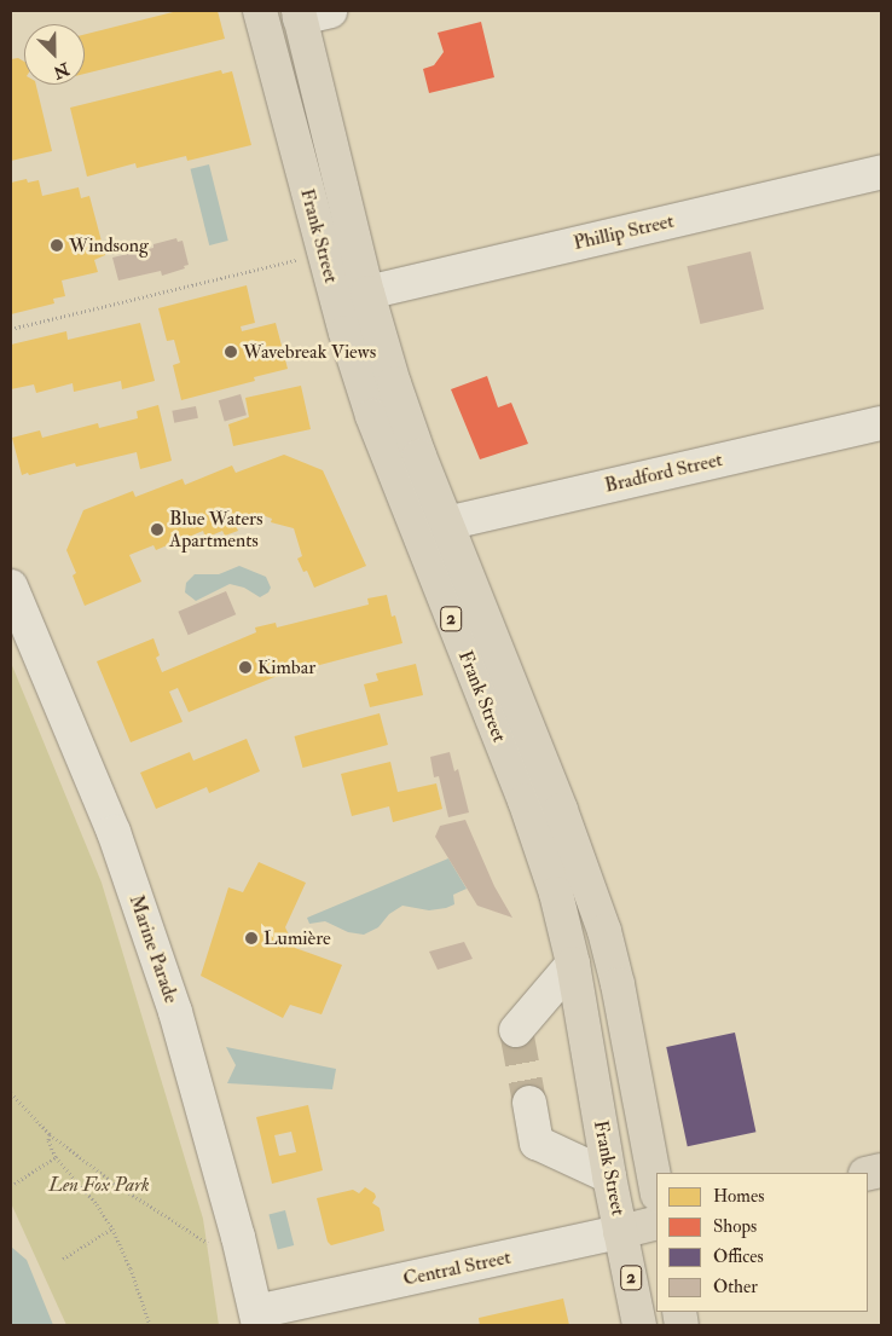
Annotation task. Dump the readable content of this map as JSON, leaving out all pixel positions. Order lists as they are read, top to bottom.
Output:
{
  "streets": {
    "main road": ["Frank Street", "2", "Central Street"],
    "street": ["Phillip Street", "Bradford Street", "Marine Parade"]
  },
  "crossings": [
    ["Phillip Street", "Frank Street"],
    ["Frank Street", "Bradford Street"],
    ["Frank Street", "Central Street"],
    ["Marine Parade", "Central Street"]
  ],
  "parks": ["Len Fox Park"],
  "places": [
    "Windsong",
    "Wavebreak Views",
    "Blue Waters Apartments",
    "Kimbar",
    "Lumière"
  ],
  "legend": [
    "Homes",
    "Shops",
    "Offices",
    "Other"
  ],
  "north": "bottom right"
}
